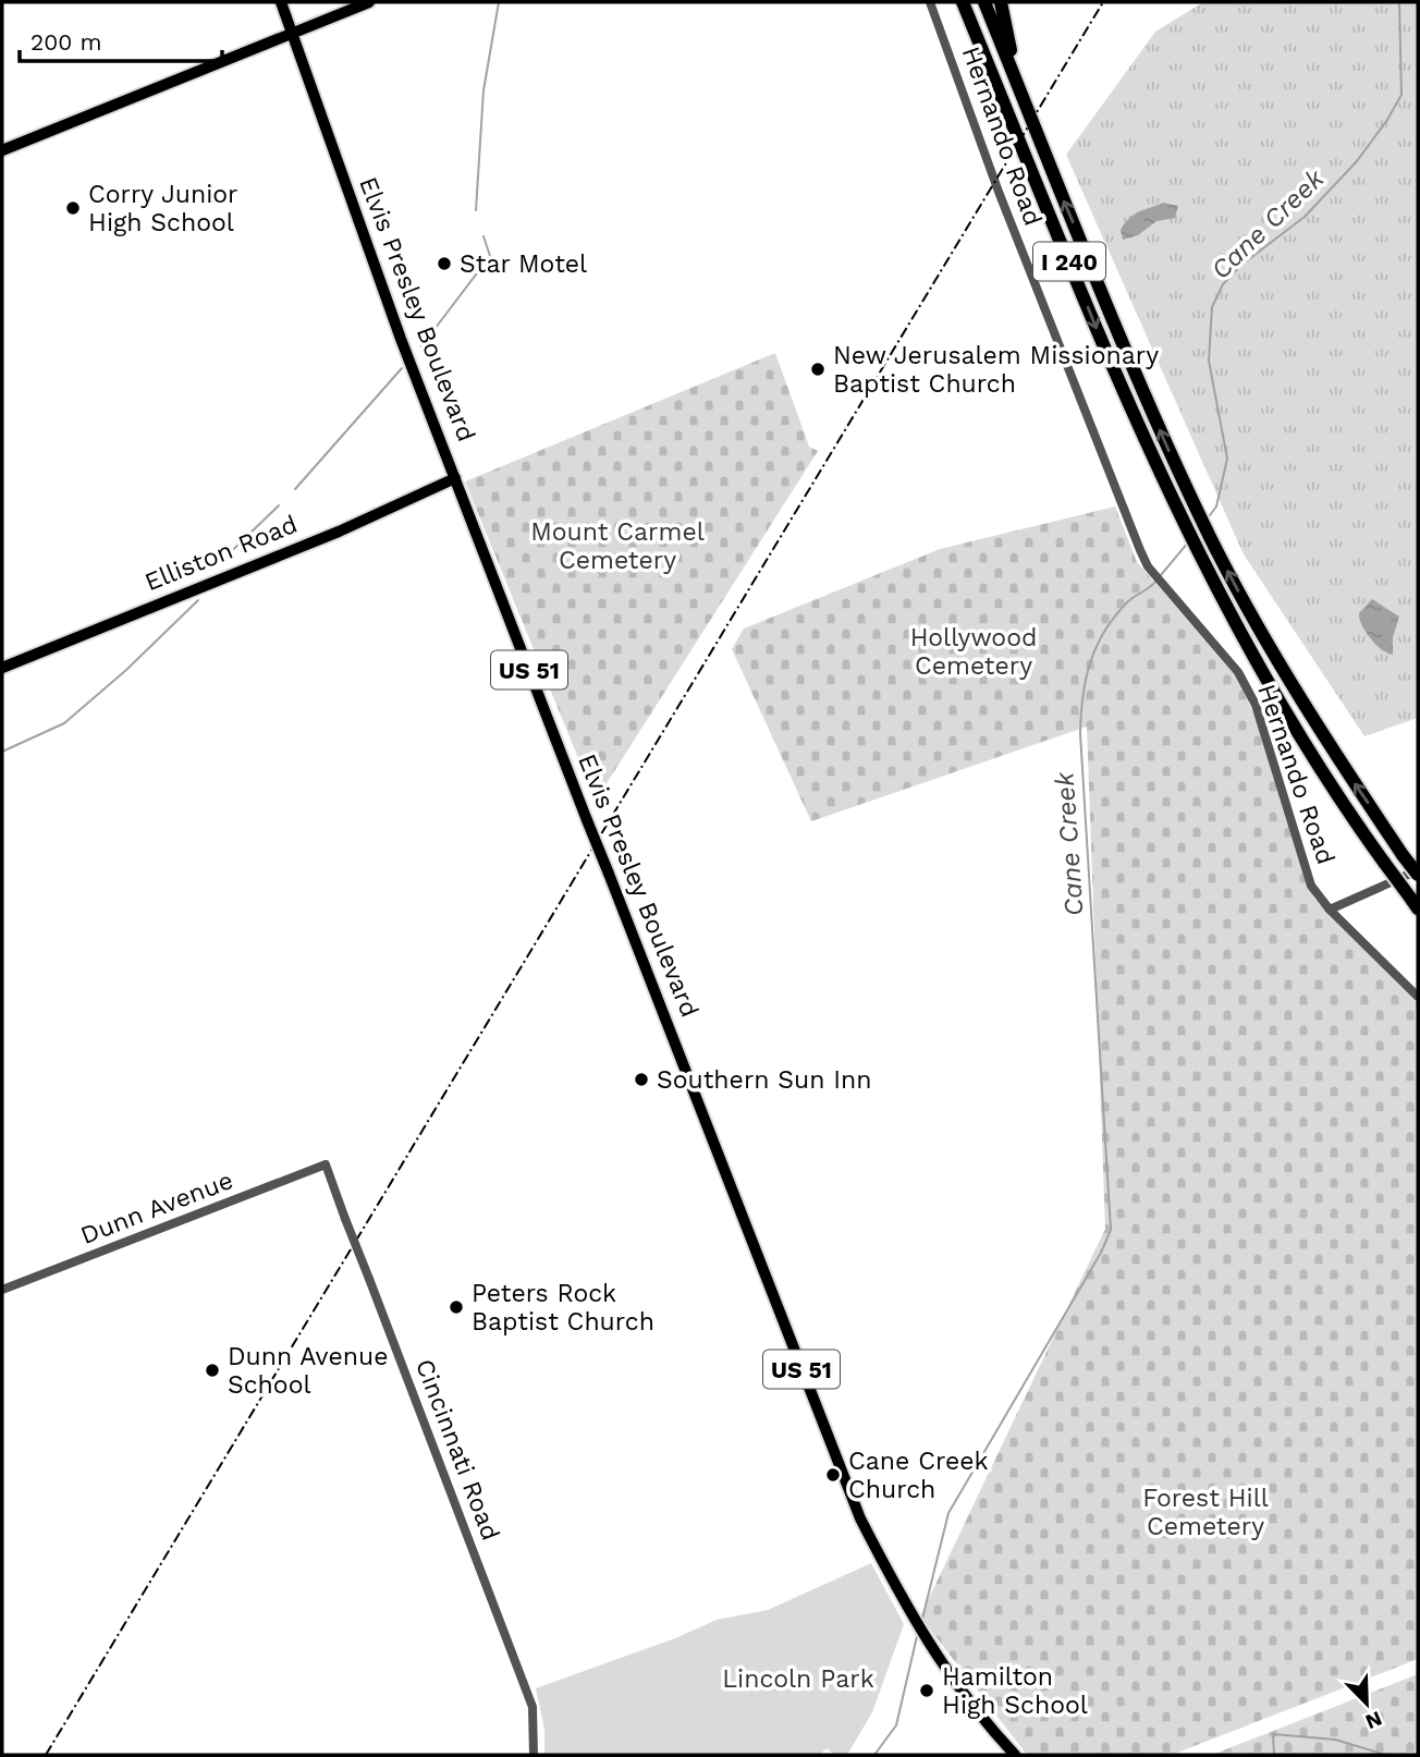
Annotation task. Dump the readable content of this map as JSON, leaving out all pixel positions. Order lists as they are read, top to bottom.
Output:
{
  "streets": {
    "highway": ["I 240"],
    "main road": ["Elvis Presley Boulevard", "Elliston Road", "US 51"],
    "street": ["Hernando Road", "Dunn Avenue", "Cincinnati Road"]
  },
  "crossings": [
    ["Elvis Presley Boulevard", "Elliston Road"],
    ["Dunn Avenue", "Cincinnati Road"]
  ],
  "water": ["Cane Creek"],
  "parks": [
    "Mount Carmel Cemetery",
    "Hollywood Cemetery",
    "Forest Hill Cemetery",
    "Lincoln Park"
  ],
  "places": [
    "Corry Junior High School",
    "Star Motel",
    "New Jerusalem Missionary Baptist Church",
    "Southern Sun Inn",
    "Peters Rock Baptist Church",
    "Dunn Avenue School",
    "Cane Creek Church",
    "Hamilton High School"
  ],
  "scale_bar": "200 m",
  "north": "bottom right"
}
